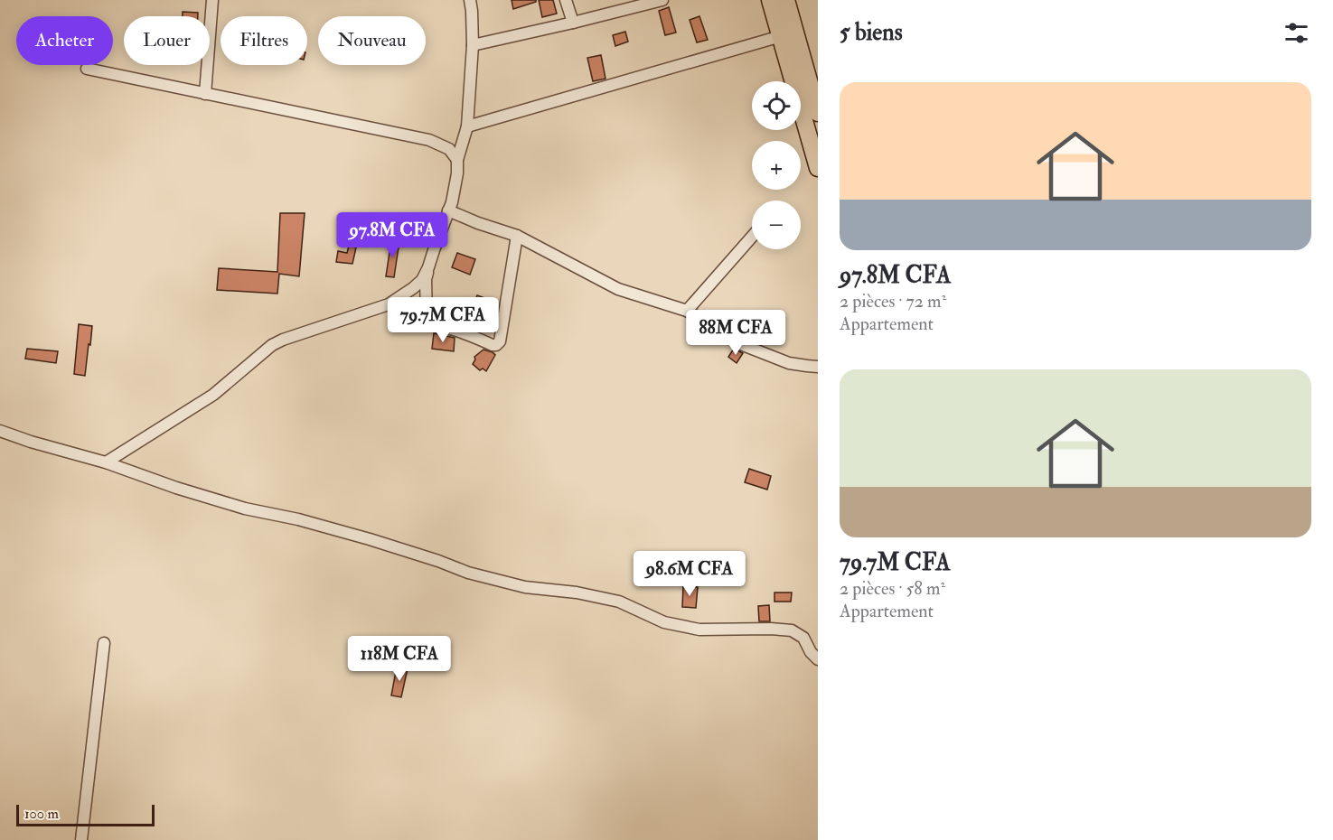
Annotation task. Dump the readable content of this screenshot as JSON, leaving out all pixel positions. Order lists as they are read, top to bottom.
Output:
{
  "scale_bar": "100 m",
  "page": {
    "heading": "5 biens",
    "chip": [
      "Acheter",
      "Louer",
      "Filtres",
      "Nouveau"
    ],
    "list": [
      {
        "name": "97.8M CFA",
        "note": "2 pièces · 72 m² · Appartement"
      },
      {
        "name": "79.7M CFA",
        "note": "2 pièces · 58 m² · Appartement"
      }
    ],
    "map_buttons": ["+", "−"],
    "price": [
      "97.8M CFA",
      "79.7M CFA",
      "88M CFA",
      "98.6M CFA",
      "118M CFA"
    ],
    "scale": "100 m"
  }
}
